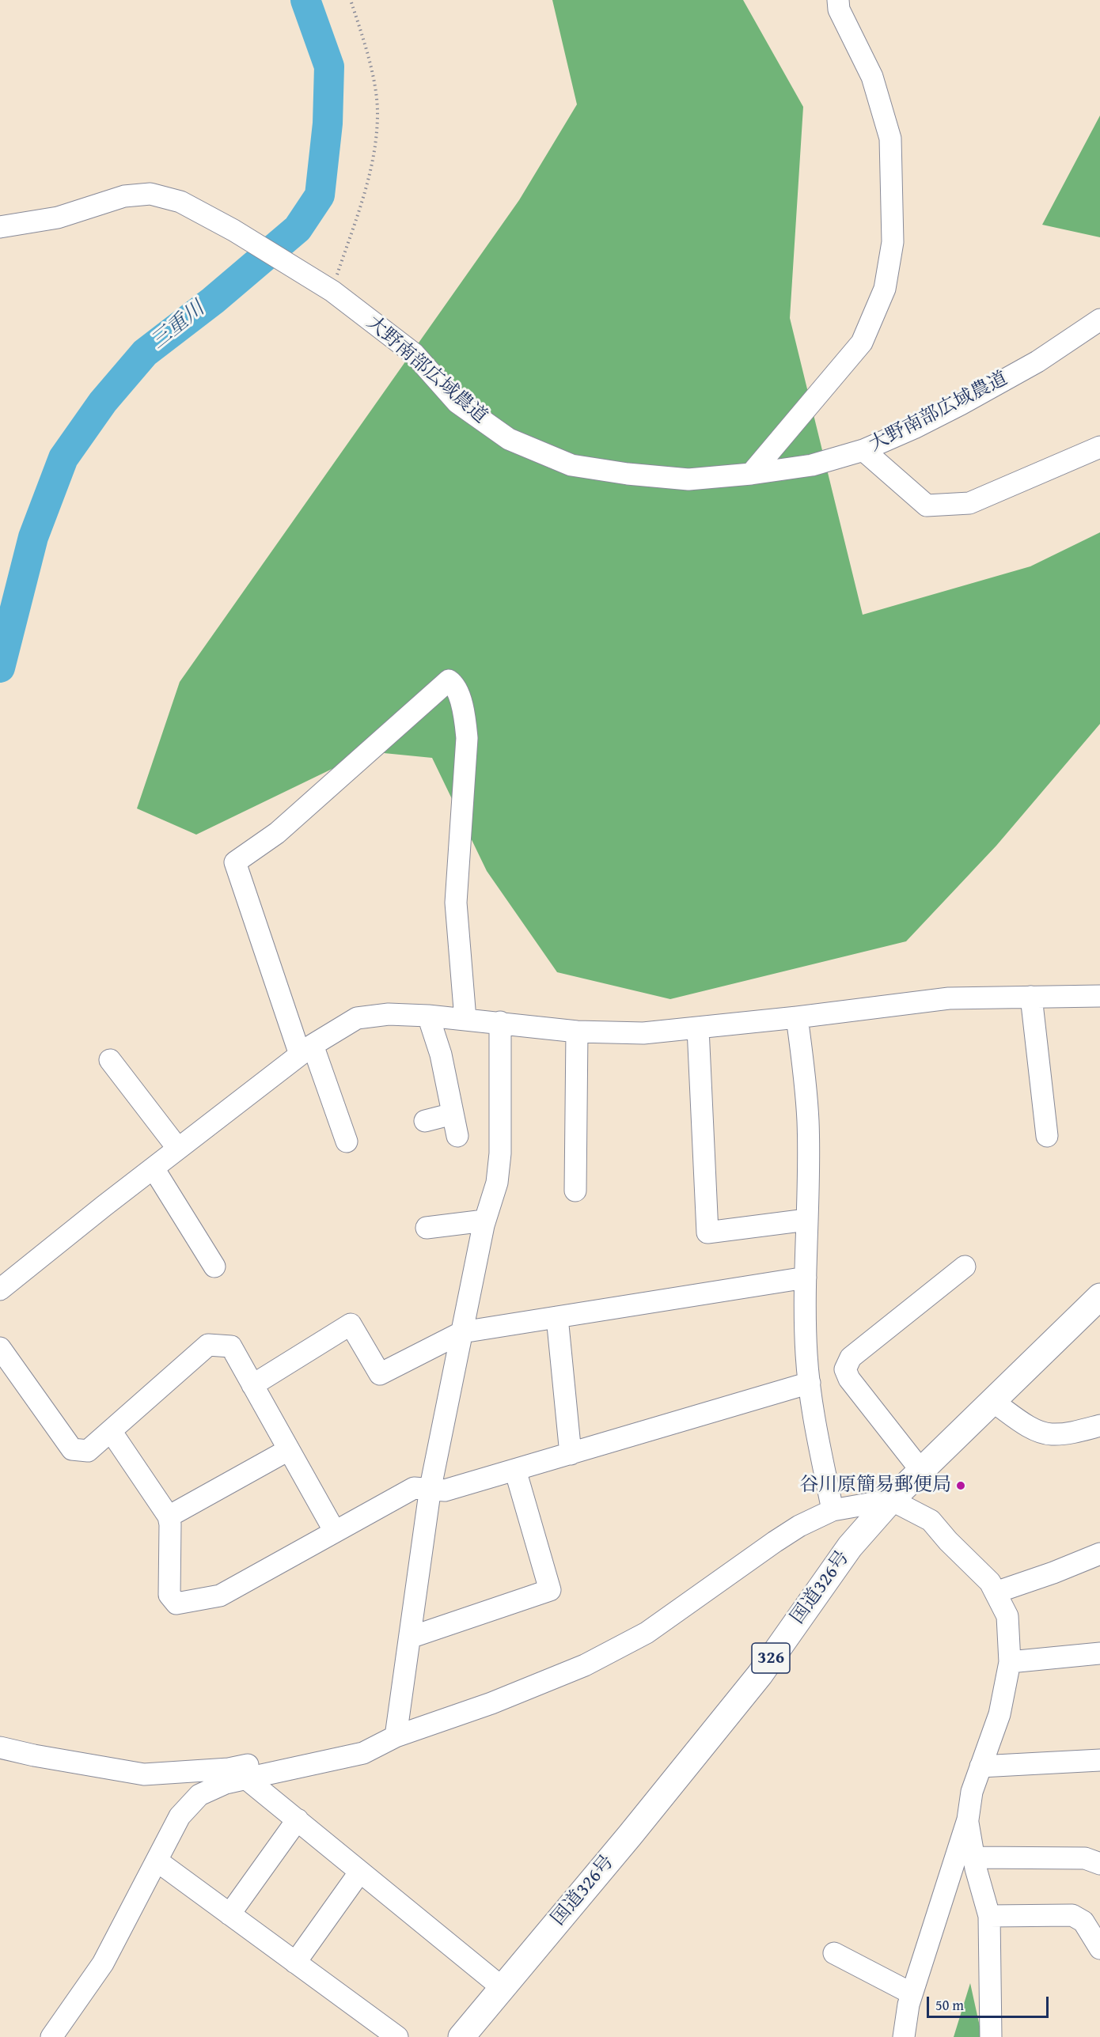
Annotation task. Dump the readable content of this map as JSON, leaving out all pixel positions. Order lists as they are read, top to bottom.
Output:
{
  "streets": {
    "highway": ["国道326号", "326"],
    "street": ["大野南部広域農道"]
  },
  "water": ["三重川"],
  "places": ["谷川原簡易郵便局"],
  "scale_bar": "50 m"
}
